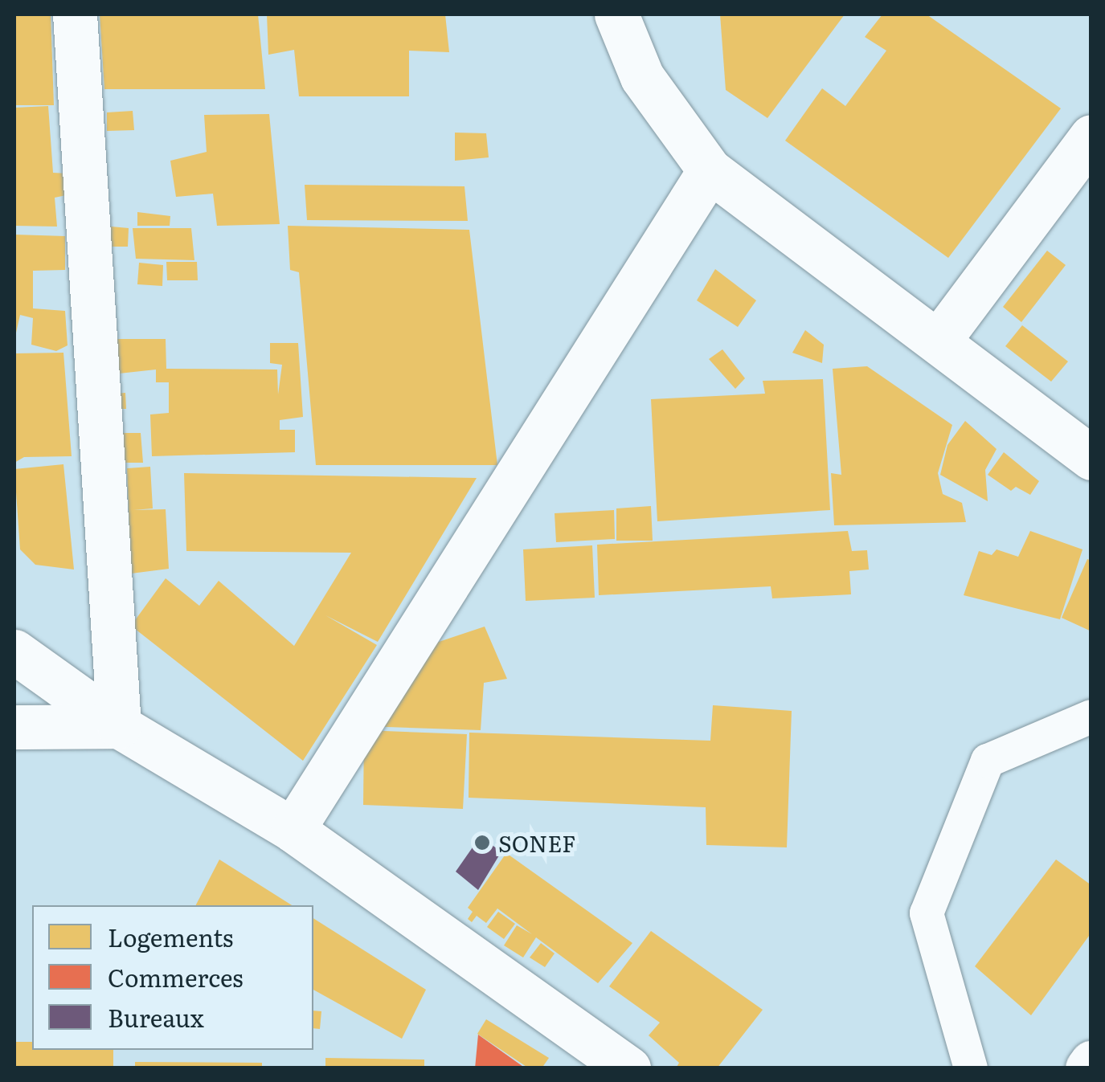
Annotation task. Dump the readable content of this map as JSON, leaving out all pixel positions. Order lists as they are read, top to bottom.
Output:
{
  "places": ["SONEF"],
  "legend": ["Logements", "Commerces", "Bureaux"]
}
